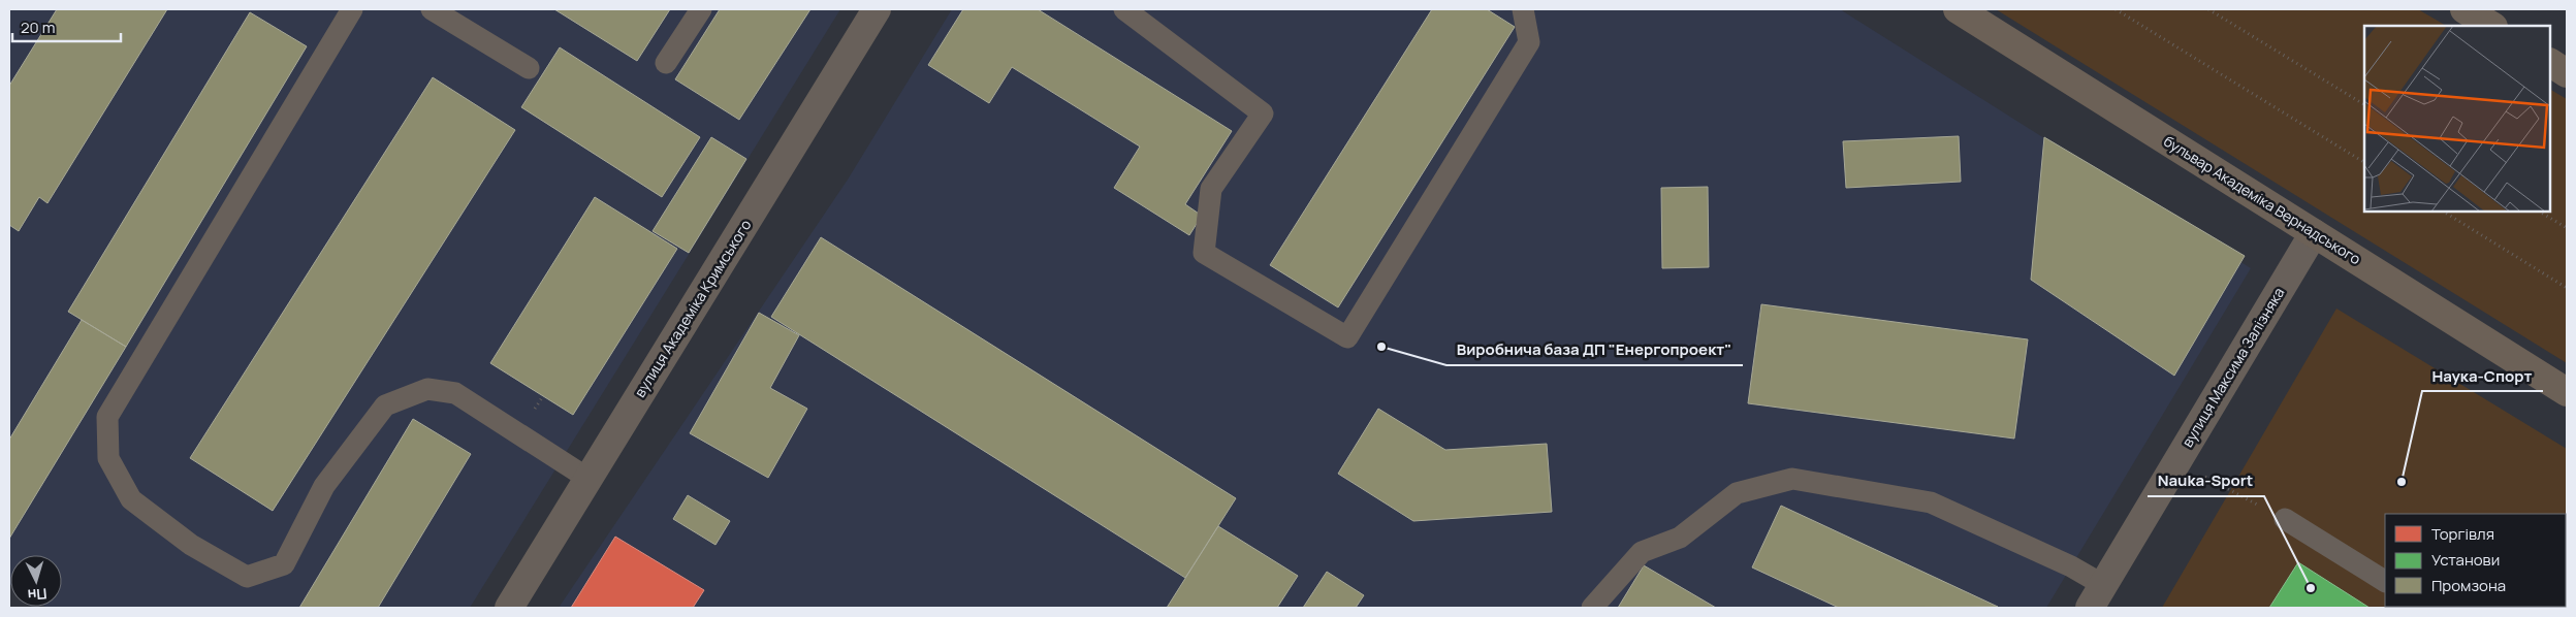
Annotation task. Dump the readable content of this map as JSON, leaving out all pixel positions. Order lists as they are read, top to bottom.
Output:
{
  "streets": {
    "main road": ["бульвар Академіка Вернадського"],
    "street": ["вулиця Академіка Кримського", "вулиця Максима Залізняка"]
  },
  "crossings": [
    ["бульвар Академіка Вернадського", "вулиця Максима Залізняка"]
  ],
  "places": ["Виробнича база ДП \"Енергопроект\"", "Наука-Спорт", "Nauka-Sport"],
  "legend": ["Торгівля", "Установи", "Промзона"],
  "scale_bar": "20 m",
  "north": "bottom"
}
